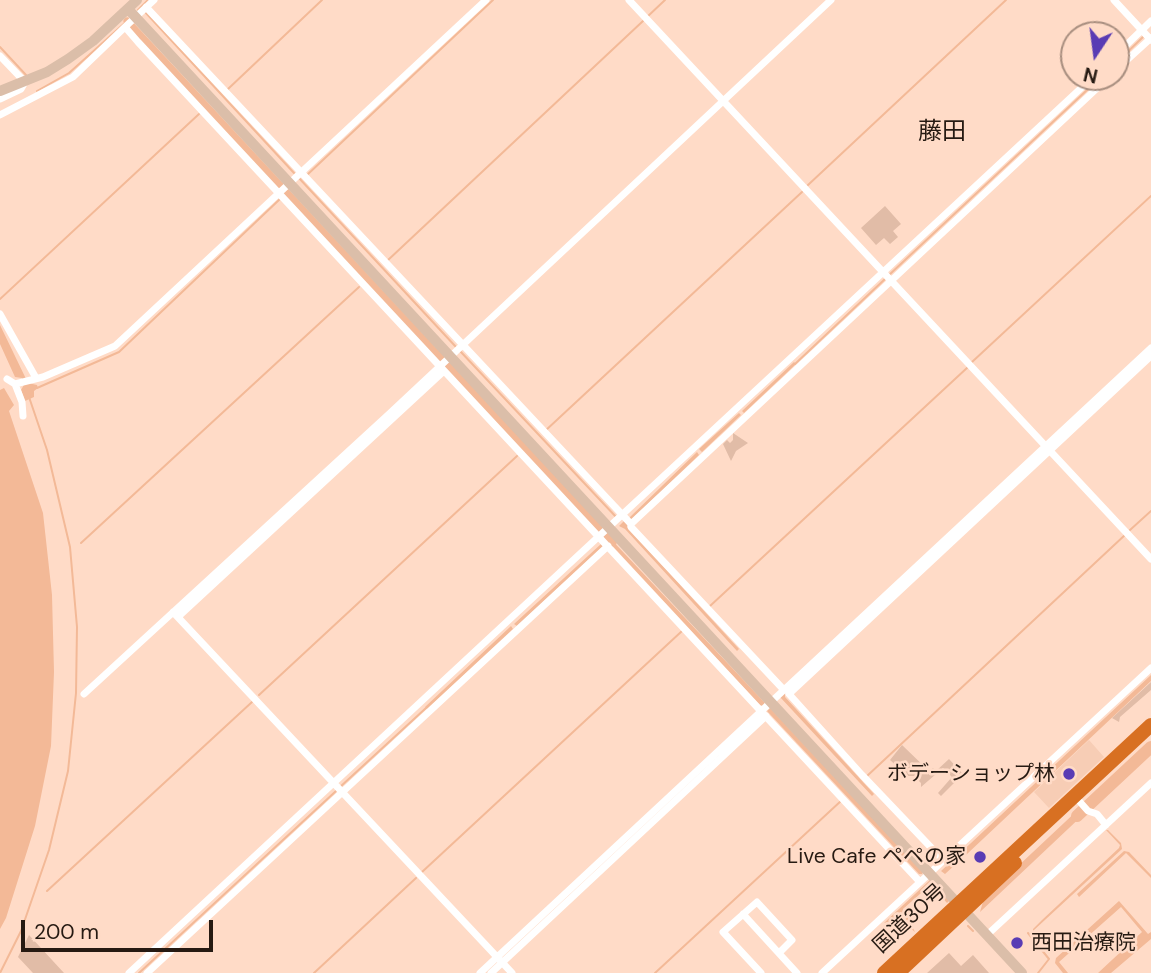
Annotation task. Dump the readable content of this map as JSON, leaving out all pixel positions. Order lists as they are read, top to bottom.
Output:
{
  "streets": {
    "highway": ["国道30号"]
  },
  "districts": ["藤田"],
  "places": ["ボデーショップ林", "Live Cafe ペペの家", "西田治療院"],
  "scale_bar": "200 m",
  "north": "bottom"
}
